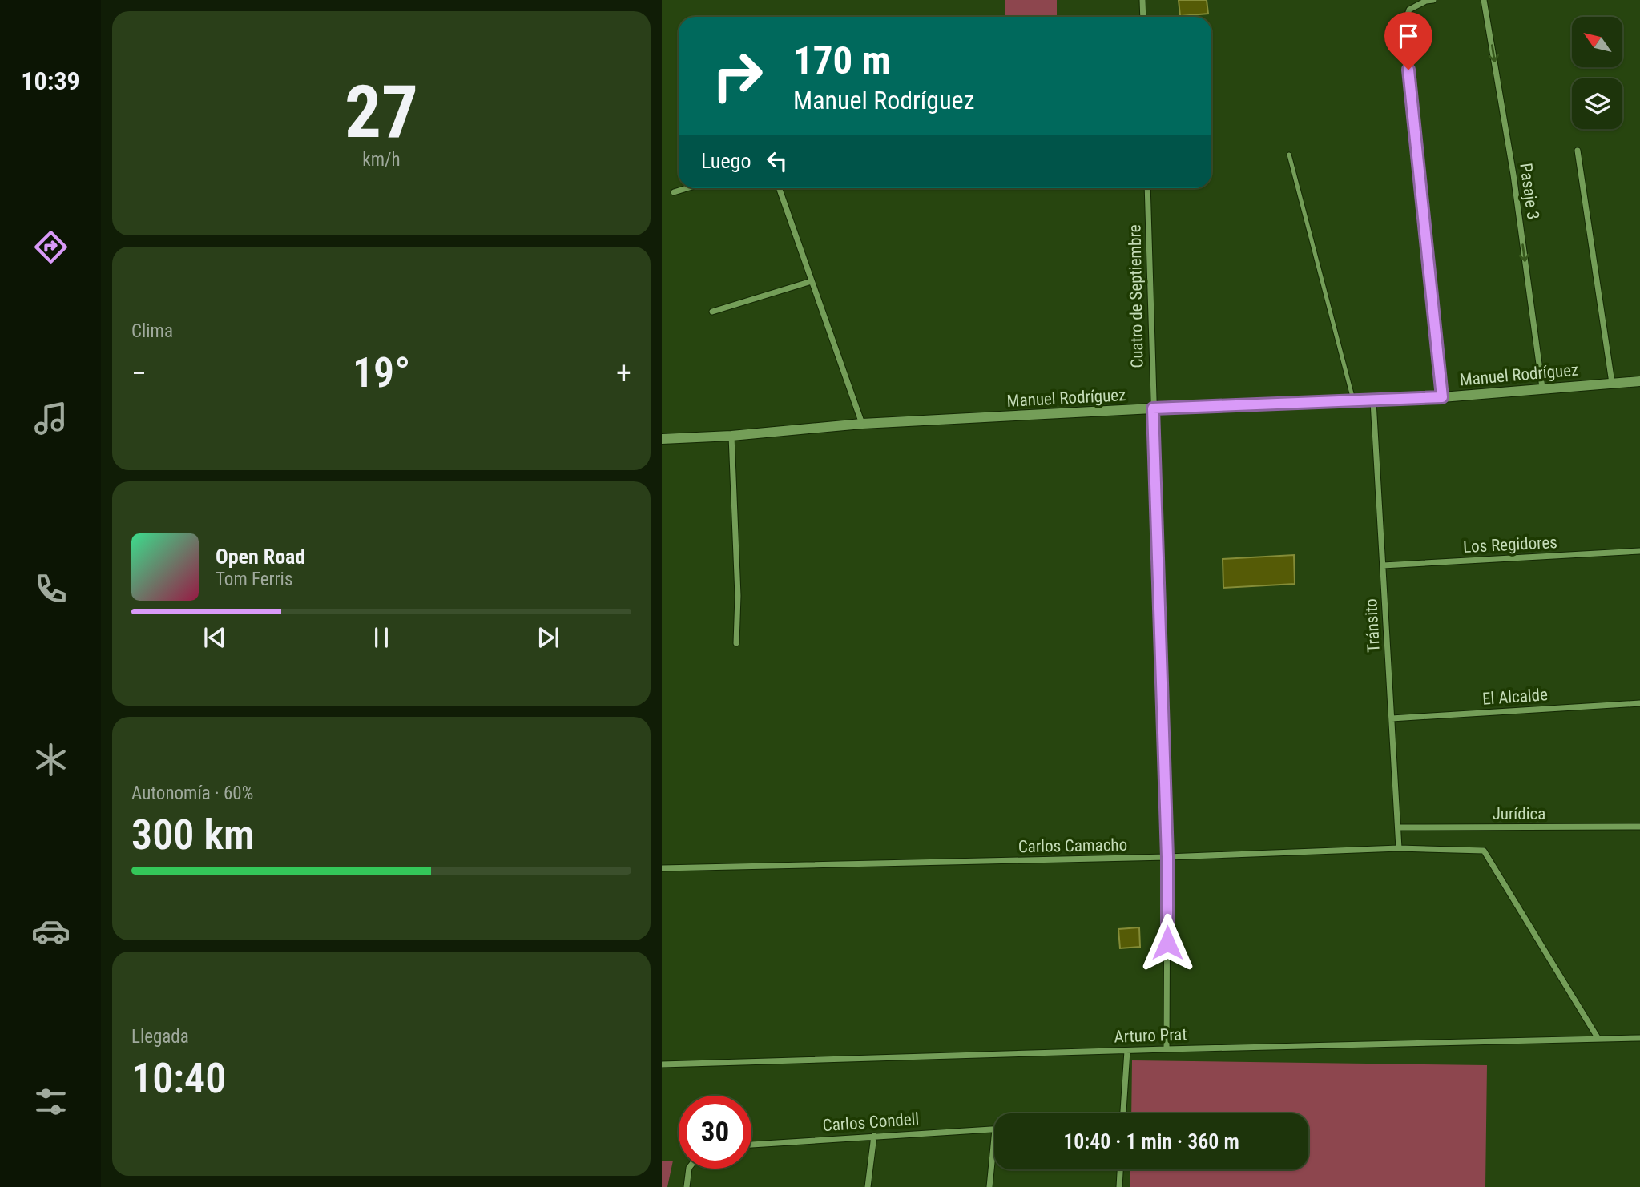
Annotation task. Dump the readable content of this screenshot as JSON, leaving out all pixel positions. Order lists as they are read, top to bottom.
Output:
{
  "streets": {
    "street": [
      "Pasaje 3",
      "Cuatro de Septiembre",
      "Manuel Rodríguez",
      "Los Regidores",
      "Tránsito",
      "El Alcalde",
      "Jurídica",
      "Carlos Camacho",
      "Arturo Prat",
      "Carlos Condell"
    ]
  },
  "crossings": [
    ["Pasaje 3", "Manuel Rodríguez"],
    ["Cuatro de Septiembre", "Manuel Rodríguez"],
    ["Cuatro de Septiembre", "Carlos Camacho"],
    ["Cuatro de Septiembre", "Arturo Prat"],
    ["Manuel Rodríguez", "Tránsito"],
    ["Los Regidores", "Tránsito"],
    ["Tránsito", "El Alcalde"],
    ["Tránsito", "Jurídica"],
    ["Tránsito", "Carlos Camacho"],
    ["Carlos Camacho", "Arturo Prat"]
  ],
  "one_way": ["Pasaje 3"],
  "north": "top left",
  "page": {
    "tabs": "10:39",
    "tile": [
      ["27", "km/h"],
      "Clima",
      ["Autonomía · 60%", "300 km"],
      ["Llegada", "10:40"]
    ],
    "turn": ["170 m", "Manuel Rodríguez"],
    "then": "Luego",
    "heat": ["−", "19°", "+"],
    "song": ["Open Road", "Tom Ferris"],
    "limit": "30",
    "trip": "10:40 · 1 min · 360 m"
  }
}
